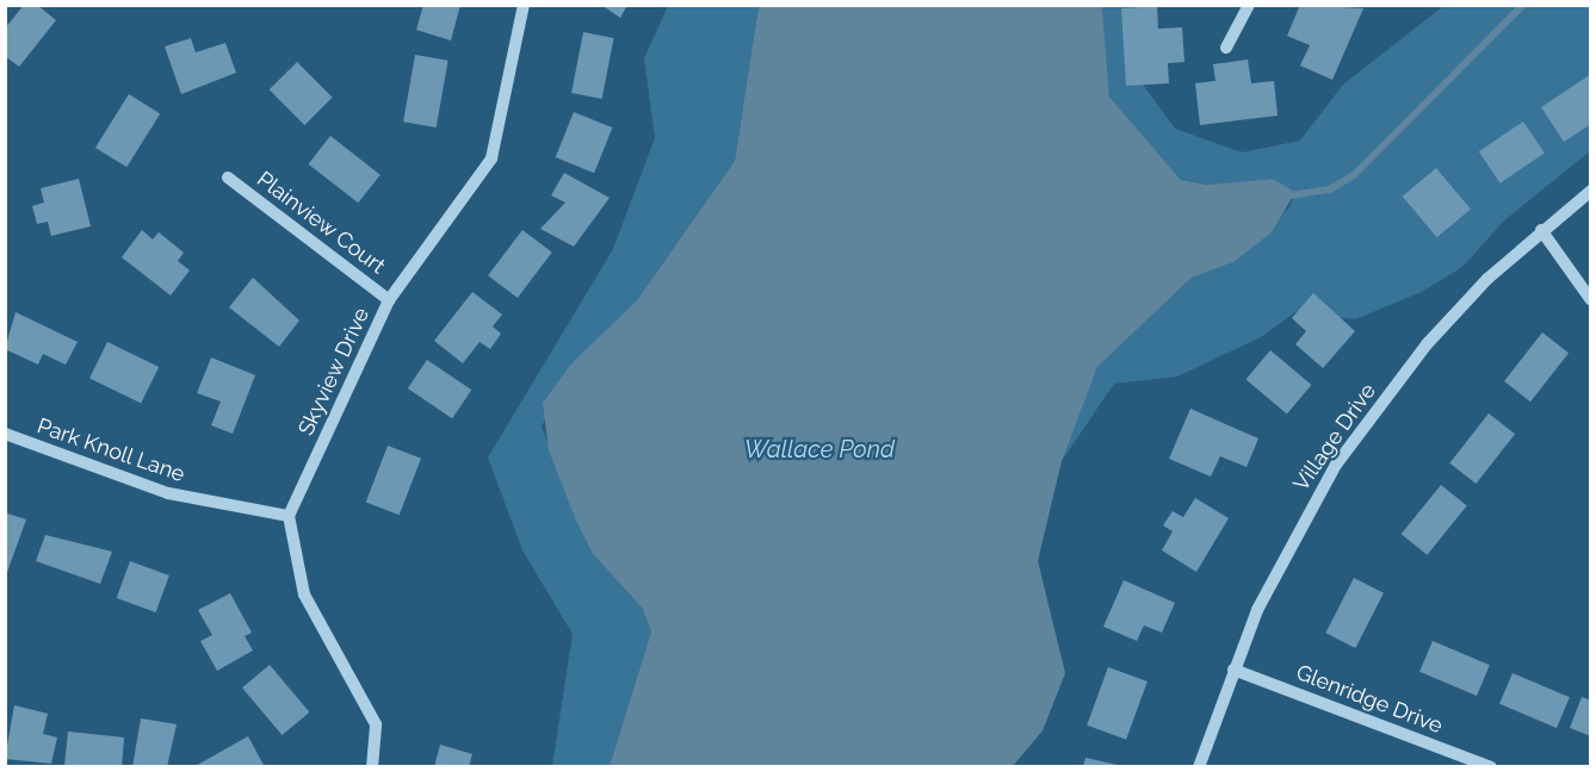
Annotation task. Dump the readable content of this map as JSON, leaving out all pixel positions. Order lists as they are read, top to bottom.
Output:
{
  "streets": {
    "street": [
      "Plainview Court",
      "Skyview Drive",
      "Village Drive",
      "Park Knoll Lane",
      "Glenridge Drive"
    ]
  },
  "crossings": [
    ["Plainview Court", "Skyview Drive"],
    ["Skyview Drive", "Park Knoll Lane"],
    ["Village Drive", "Glenridge Drive"]
  ],
  "water": ["Wallace Pond"]
}
